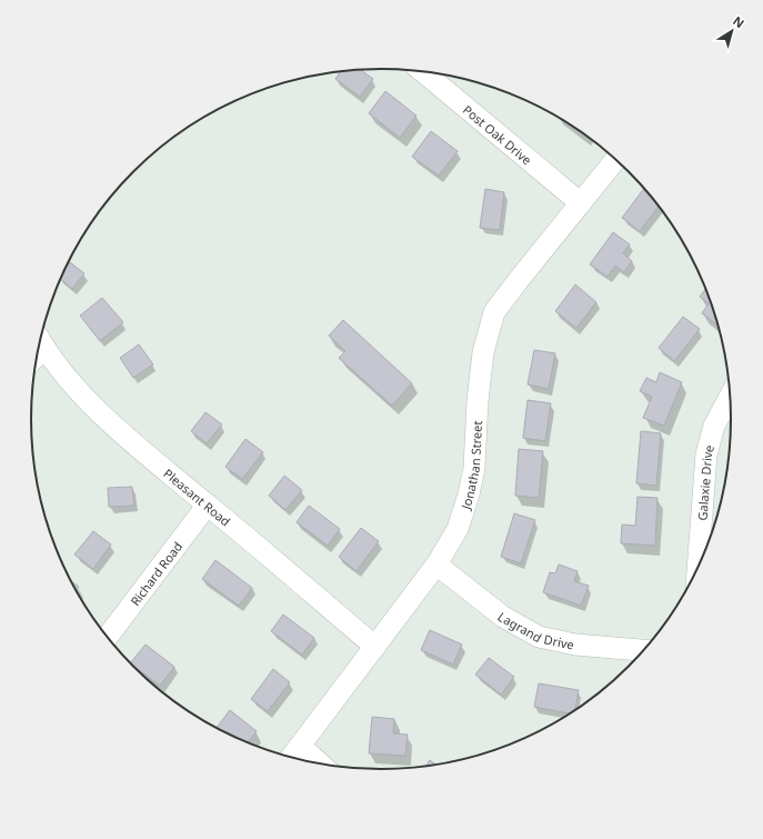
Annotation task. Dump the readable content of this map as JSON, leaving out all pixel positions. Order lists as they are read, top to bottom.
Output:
{
  "streets": {
    "street": [
      "Post Oak Drive",
      "Jonathan Street",
      "Galaxie Drive",
      "Pleasant Road",
      "Richard Road",
      "Lagrand Drive"
    ]
  },
  "crossings": [
    ["Post Oak Drive", "Jonathan Street"],
    ["Jonathan Street", "Pleasant Road"],
    ["Jonathan Street", "Lagrand Drive"],
    ["Pleasant Road", "Richard Road"]
  ],
  "north": "top right"
}
